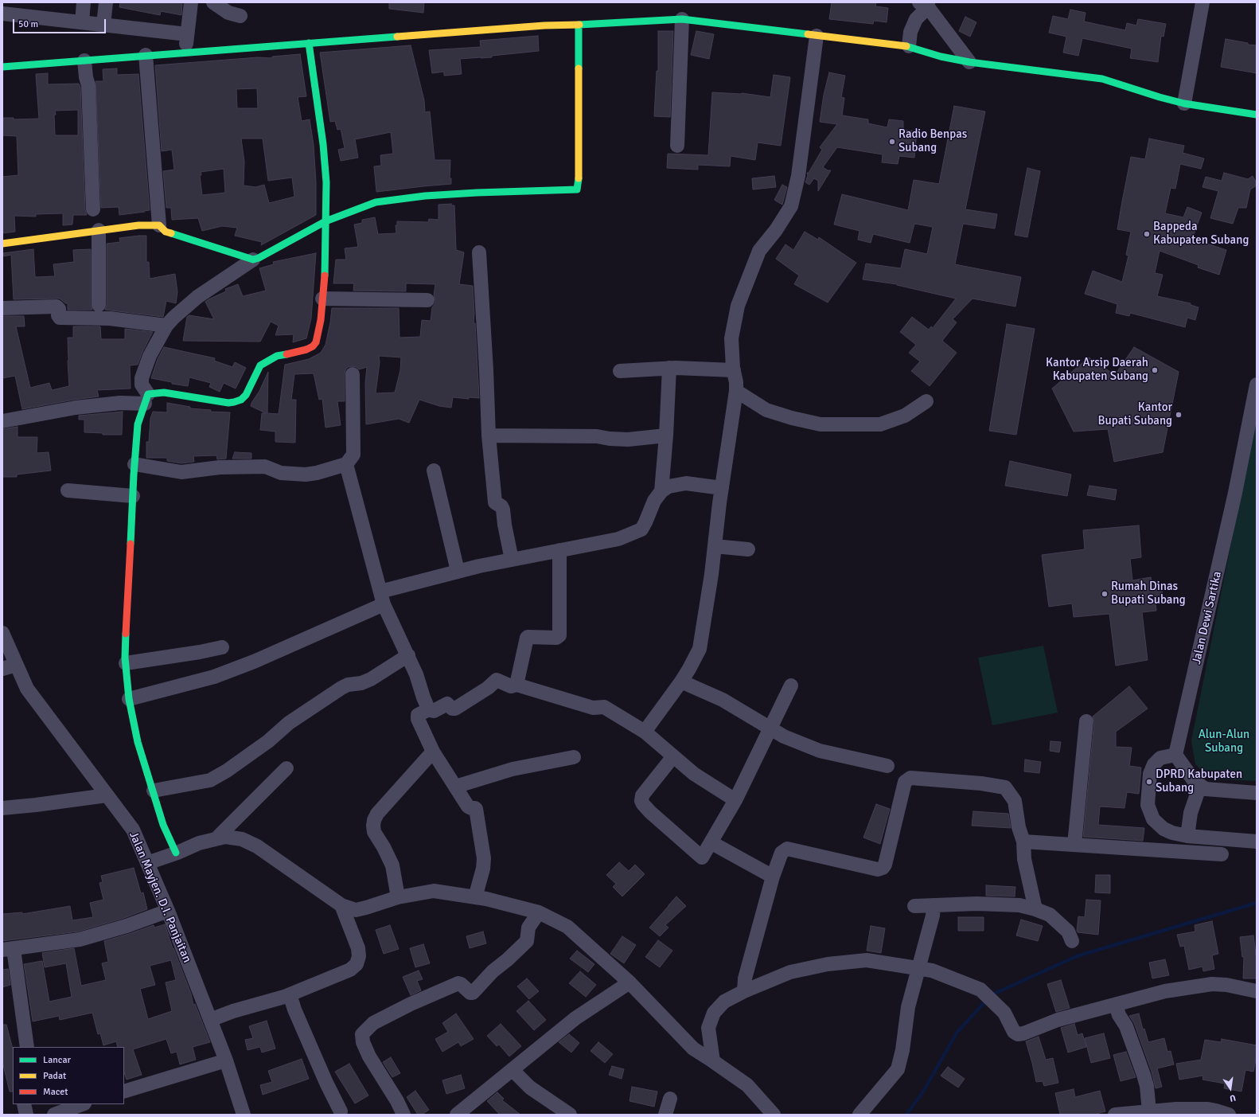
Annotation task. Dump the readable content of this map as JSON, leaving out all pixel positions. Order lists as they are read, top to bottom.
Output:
{
  "streets": {
    "street": ["Jalan Dewi Sartika", "Jalan Mayjen. D.I. Panjaitan"]
  },
  "parks": ["Alun-Alun Subang"],
  "places": [
    "Radio Benpas Subang",
    "Bappeda Kabupaten Subang",
    "Kantor Arsip Daerah Kabupaten Subang",
    "Kantor Bupati Subang",
    "Rumah Dinas Bupati Subang",
    "DPRD Kabupaten Subang"
  ],
  "legend": ["Lancar", "Padat", "Macet"],
  "scale_bar": "50 m",
  "north": "bottom"
}
